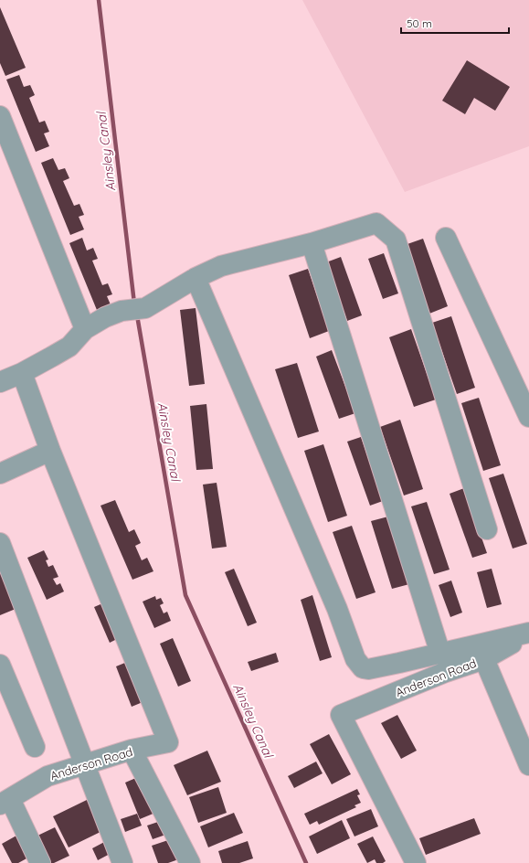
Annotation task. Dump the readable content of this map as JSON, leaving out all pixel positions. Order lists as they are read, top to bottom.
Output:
{
  "streets": {
    "street": ["Anderson Road"]
  },
  "water": ["Ainsley Canal"],
  "scale_bar": "50 m"
}
